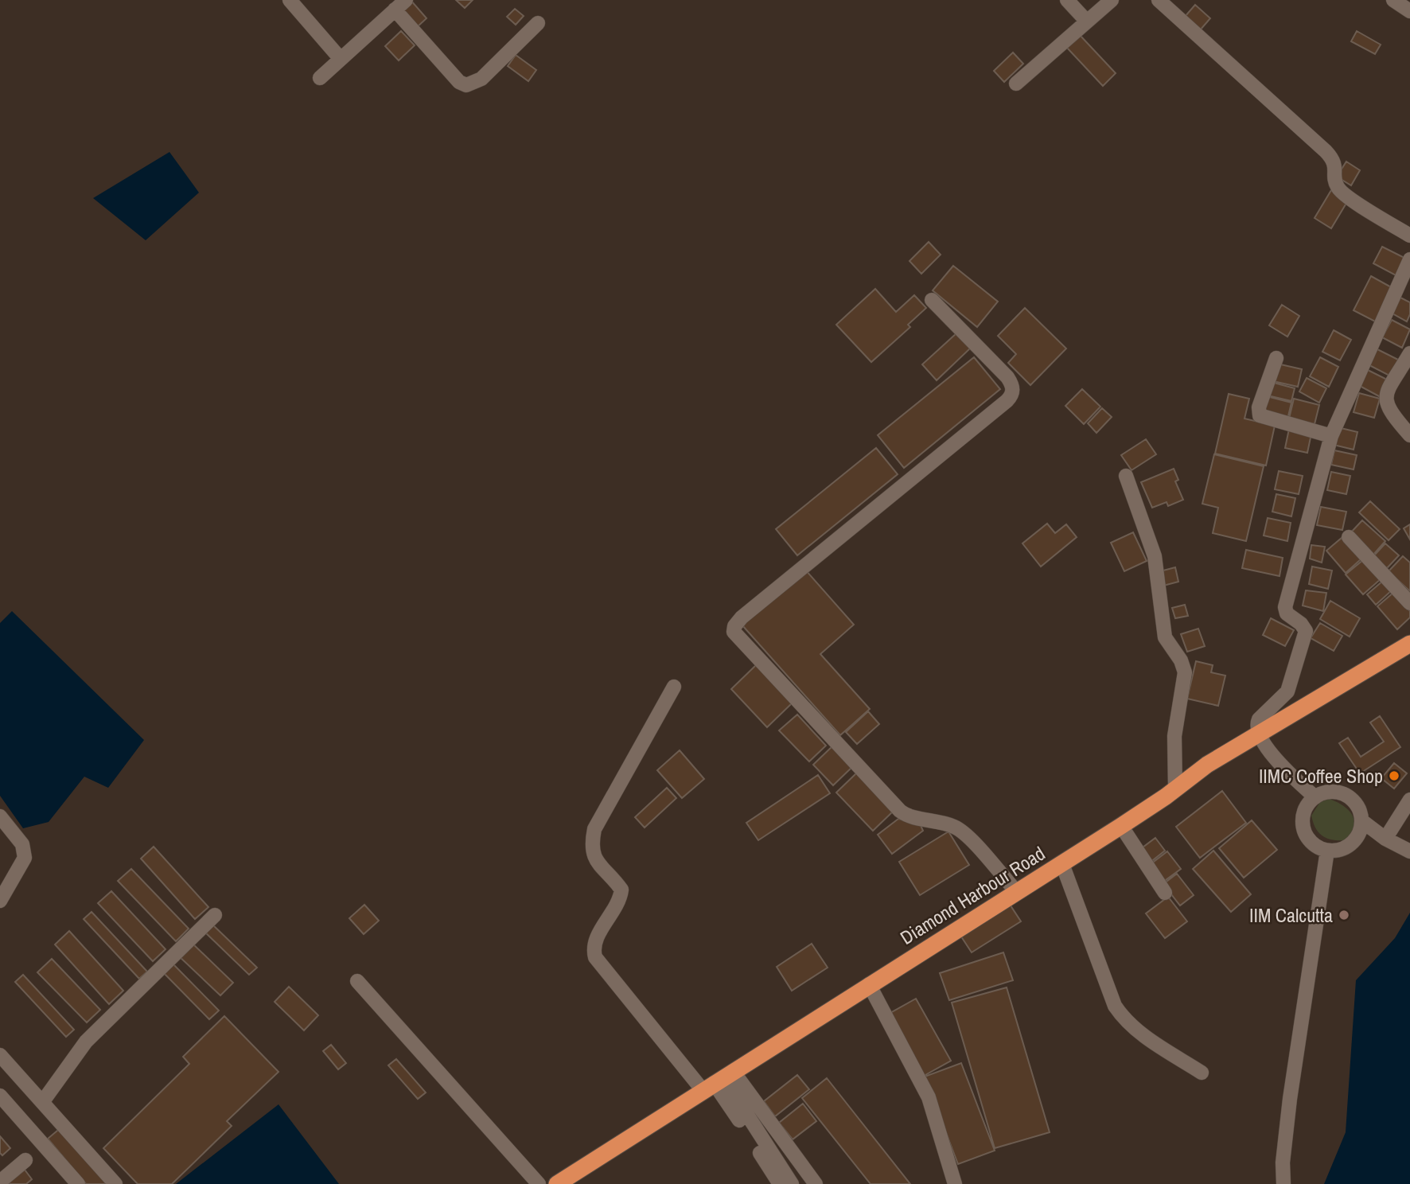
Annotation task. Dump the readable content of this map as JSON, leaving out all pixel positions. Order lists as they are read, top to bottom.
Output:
{
  "streets": {
    "highway": ["Diamond Harbour Road"]
  },
  "places": ["IIMC Coffee Shop", "IIM Calcutta"]
}
